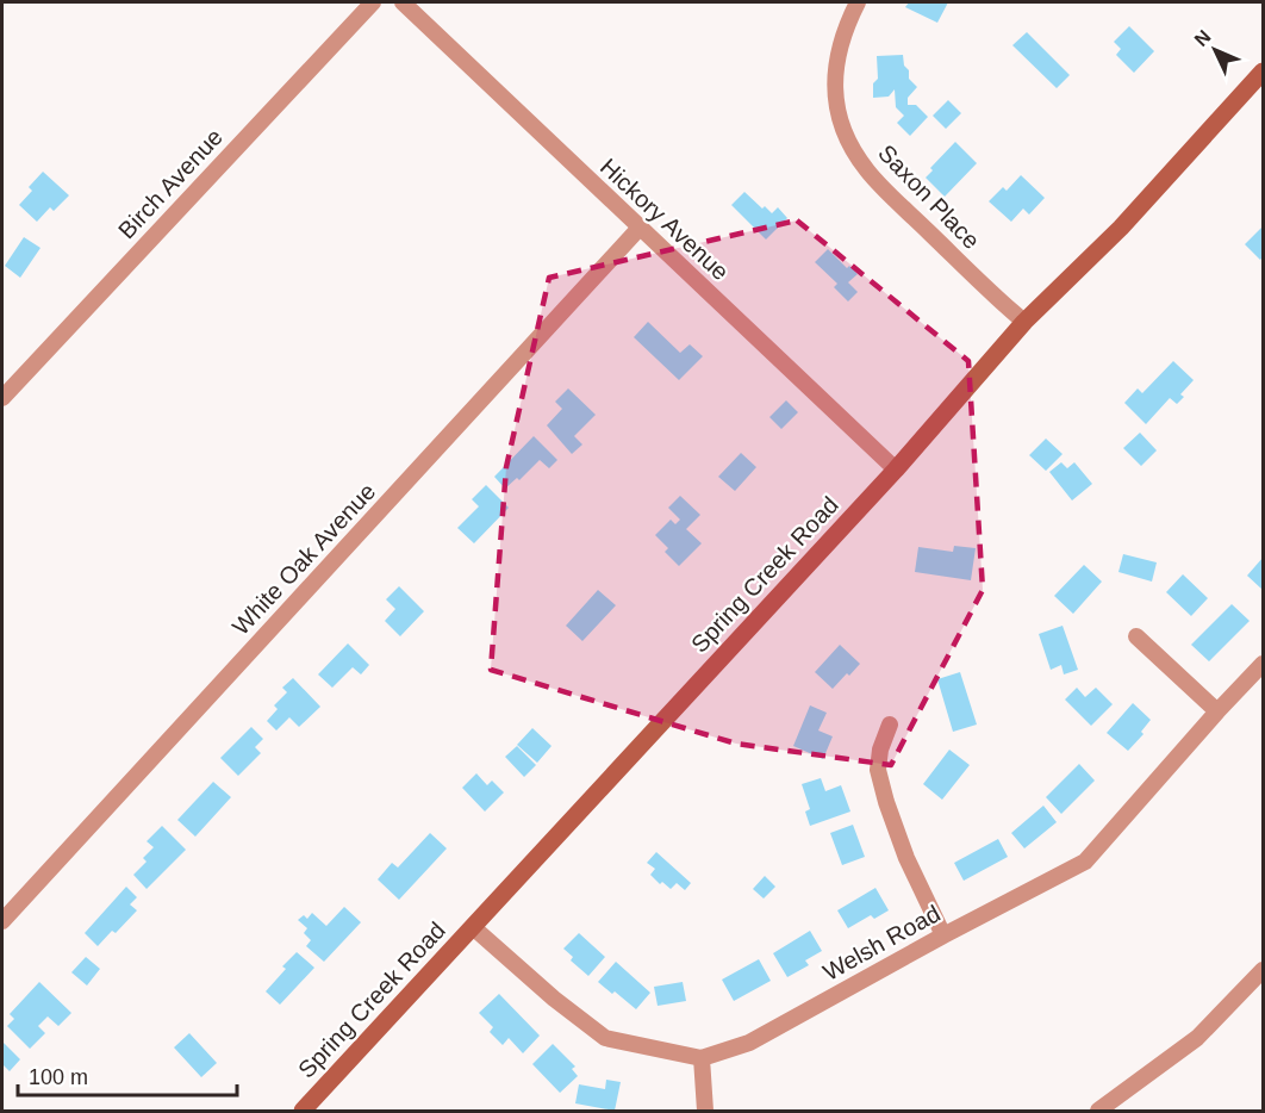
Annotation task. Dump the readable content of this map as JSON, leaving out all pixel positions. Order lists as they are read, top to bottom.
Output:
{
  "streets": {
    "main road": ["Spring Creek Road"],
    "street": [
      "Birch Avenue",
      "Saxon Place",
      "Hickory Avenue",
      "White Oak Avenue",
      "Welsh Road"
    ]
  },
  "crossings": [
    ["Saxon Place", "Spring Creek Road"],
    ["Hickory Avenue", "White Oak Avenue"],
    ["Hickory Avenue", "Spring Creek Road"],
    ["Spring Creek Road", "Welsh Road"]
  ],
  "scale_bar": "100 m",
  "north": "top left"
}
